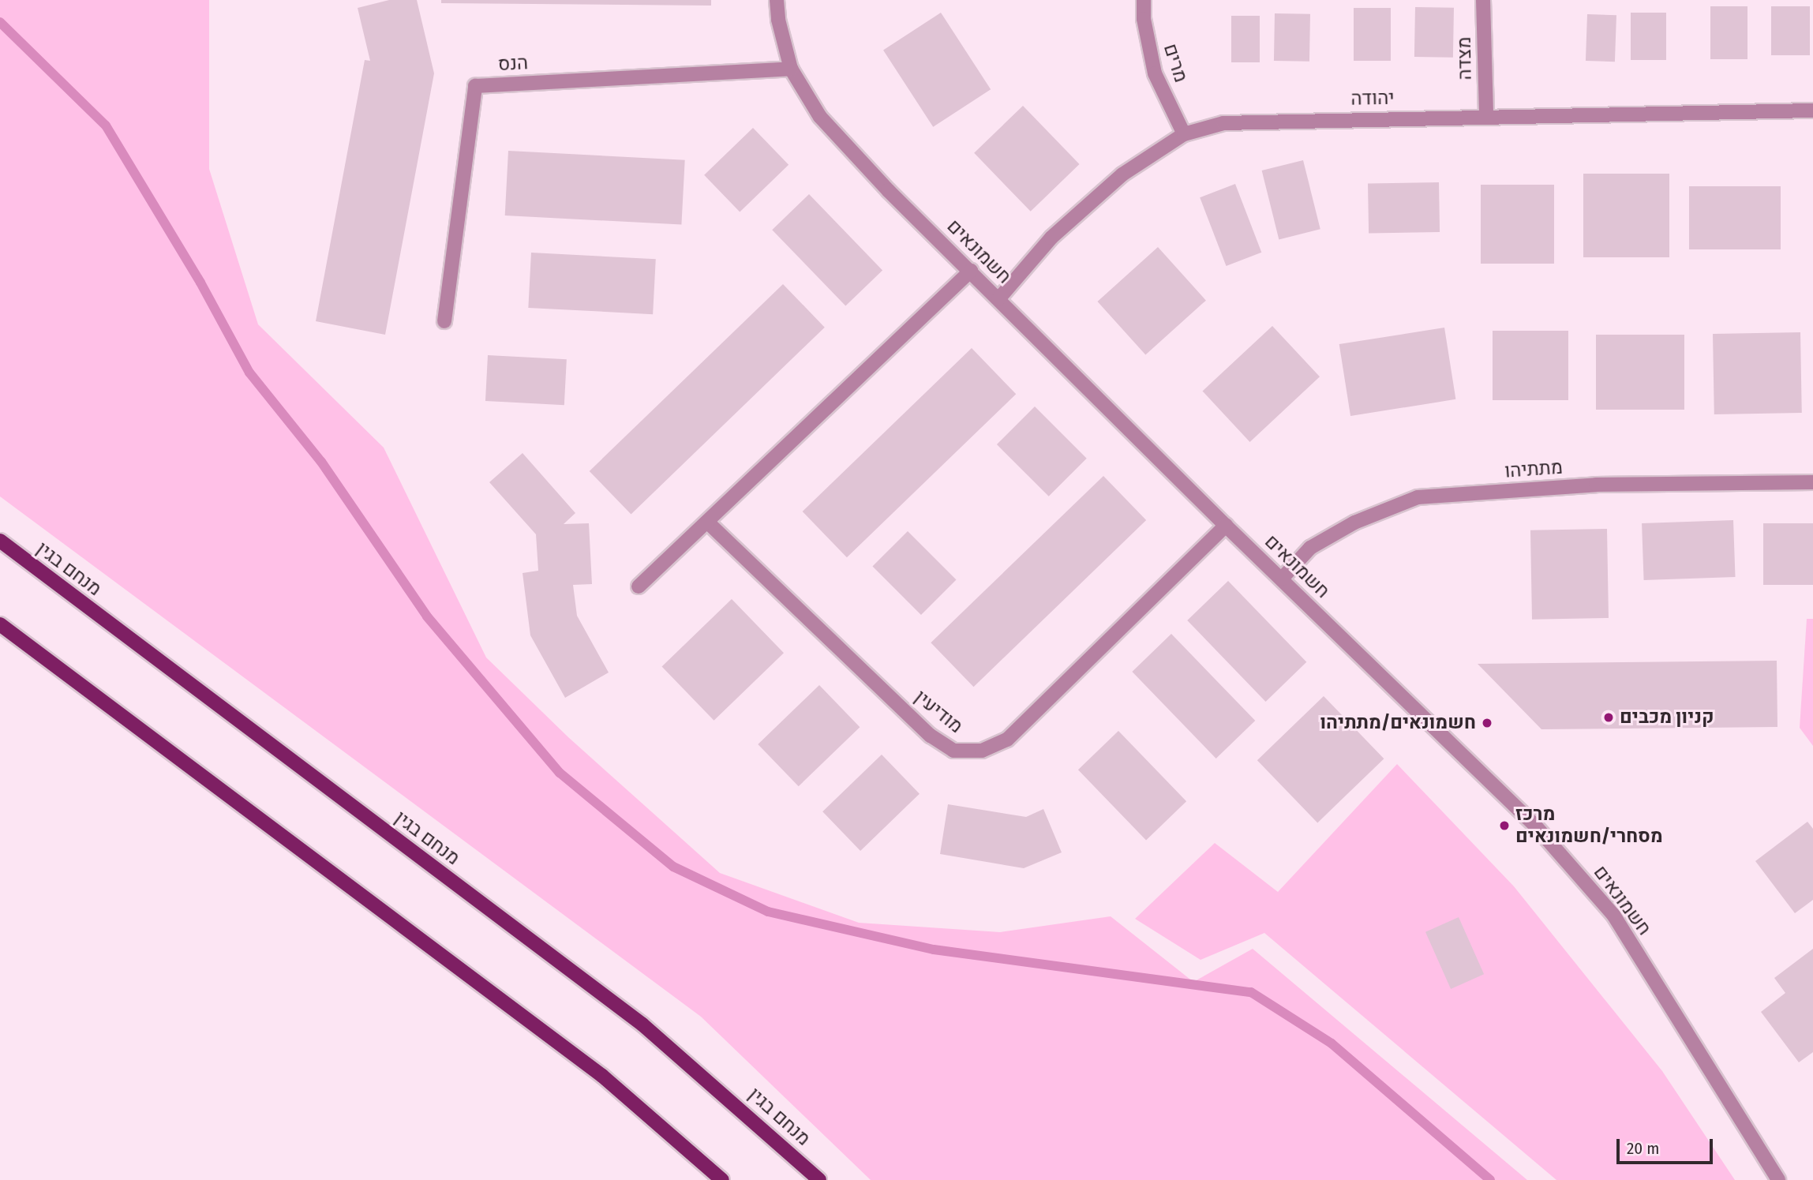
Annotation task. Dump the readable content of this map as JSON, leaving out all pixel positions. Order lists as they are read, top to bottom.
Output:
{
  "streets": {
    "main road": ["מנחם בגין"],
    "street": [
      "מצדה",
      "מרים",
      "הנס",
      "יהודה",
      "חשמונאים",
      "מתתיהו",
      "מודיעין"
    ]
  },
  "crossings": [
    ["מצדה", "יהודה"],
    ["מרים", "יהודה"],
    ["הנס", "חשמונאים"],
    ["יהודה", "חשמונאים"],
    ["חשמונאים", "מתתיהו"],
    ["חשמונאים", "מודיעין"]
  ],
  "places": ["קניון מכבים", "חשמונאים/מתתיהו", "מרכז מסחרי/חשמונאים"],
  "scale_bar": "20 m"
}
